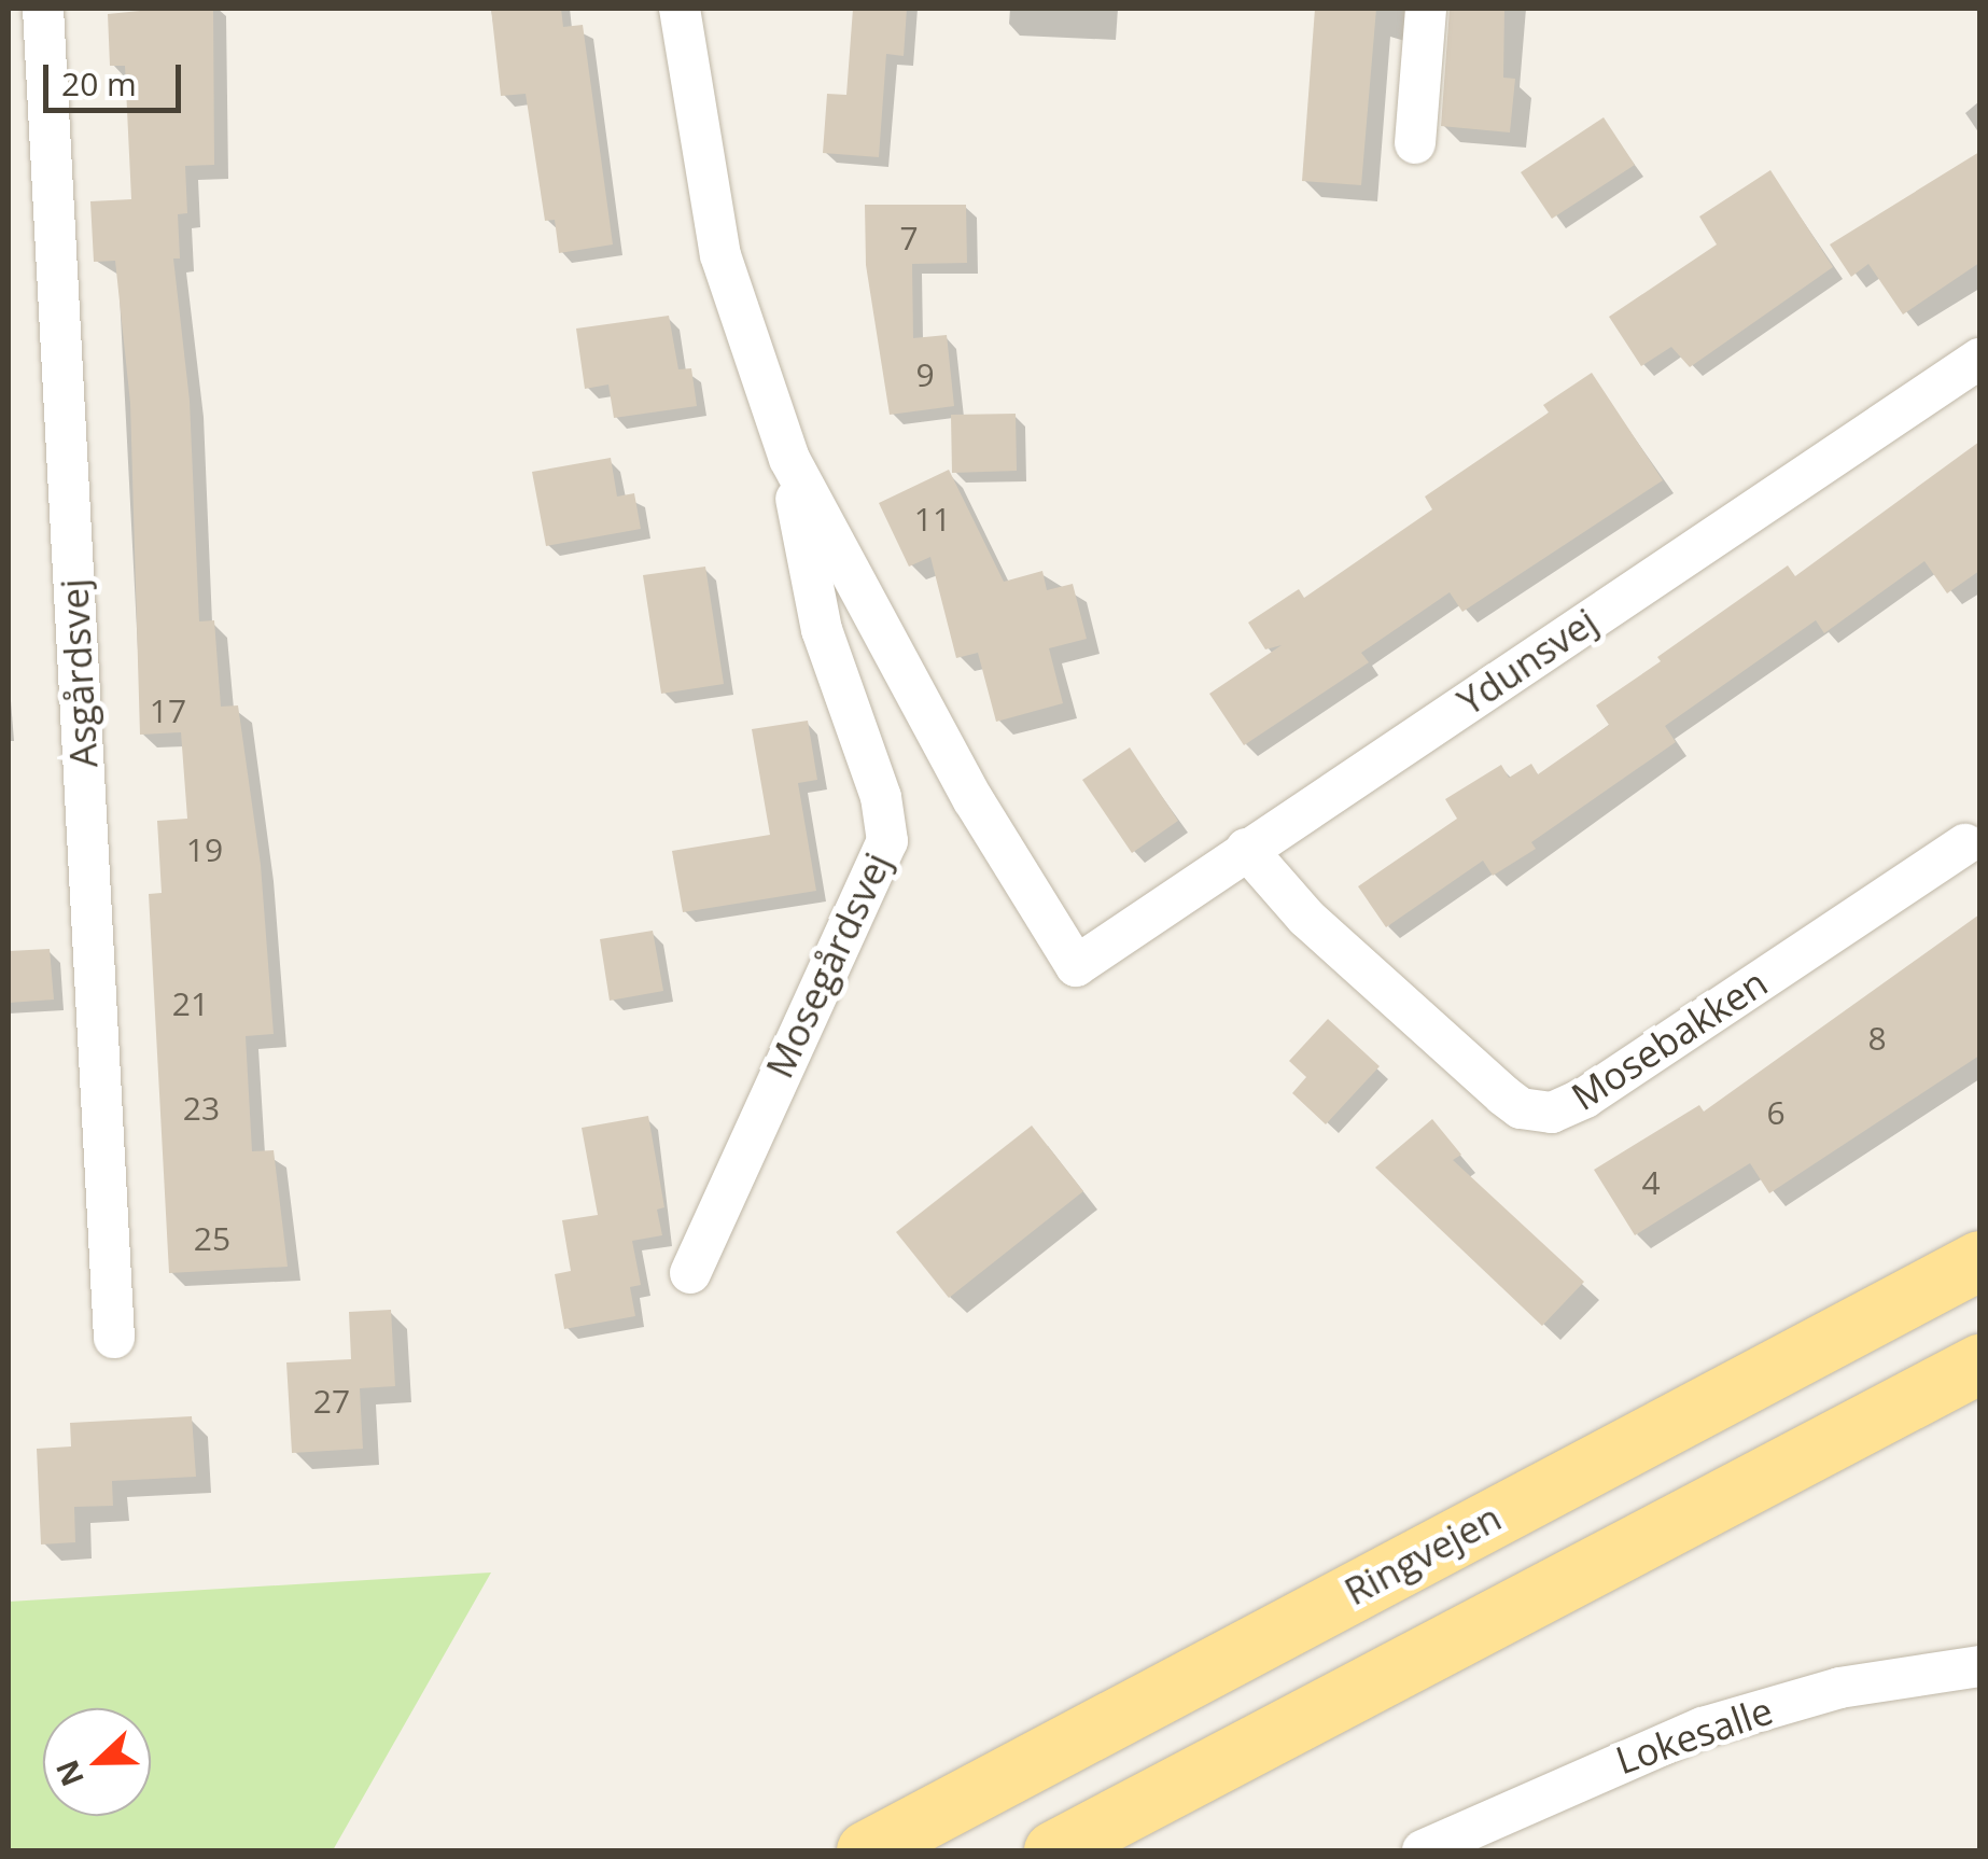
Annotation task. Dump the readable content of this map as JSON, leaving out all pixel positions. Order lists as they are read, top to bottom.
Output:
{
  "streets": {
    "main road": ["Ringvejen"],
    "street": [
      "Ydunsvej",
      "Asgårdsvej",
      "Mosegårdsvej",
      "Mosebakken",
      "Lokesalle"
    ]
  },
  "crossings": [
    ["Ydunsvej", "Mosegårdsvej"],
    ["Ydunsvej", "Mosebakken"]
  ],
  "house_numbers": [
    "7",
    "9",
    "11",
    "17",
    "19",
    "21",
    "8",
    "23",
    "6",
    "4",
    "25",
    "27"
  ],
  "scale_bar": "20 m",
  "north": "left"
}
